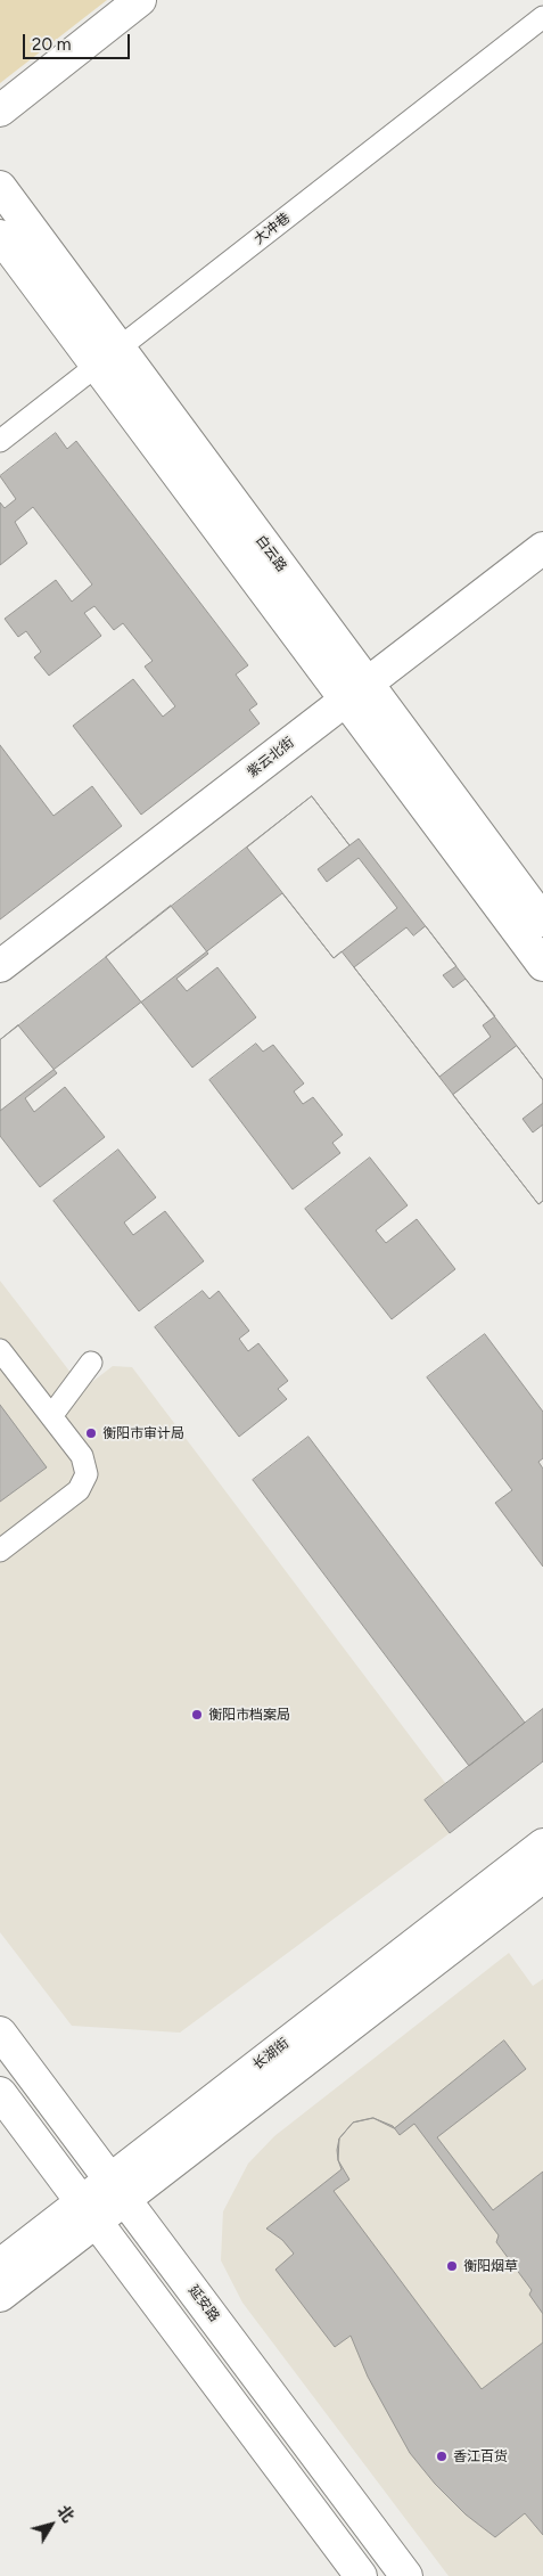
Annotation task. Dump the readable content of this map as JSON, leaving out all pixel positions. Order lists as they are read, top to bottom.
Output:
{
  "streets": {
    "main road": [
      "白云路",
      "紫云北街",
      "长湖街",
      "延安路"
    ],
    "lane": ["大冲巷"]
  },
  "crossings": [
    ["大冲巷", "白云路"],
    ["白云路", "紫云北街"],
    ["长湖街", "延安路"]
  ],
  "places": [
    "衡阳市审计局",
    "衡阳市档案局",
    "衡阳烟草",
    "香江百货"
  ],
  "scale_bar": "20 m",
  "north": "top right"
}
